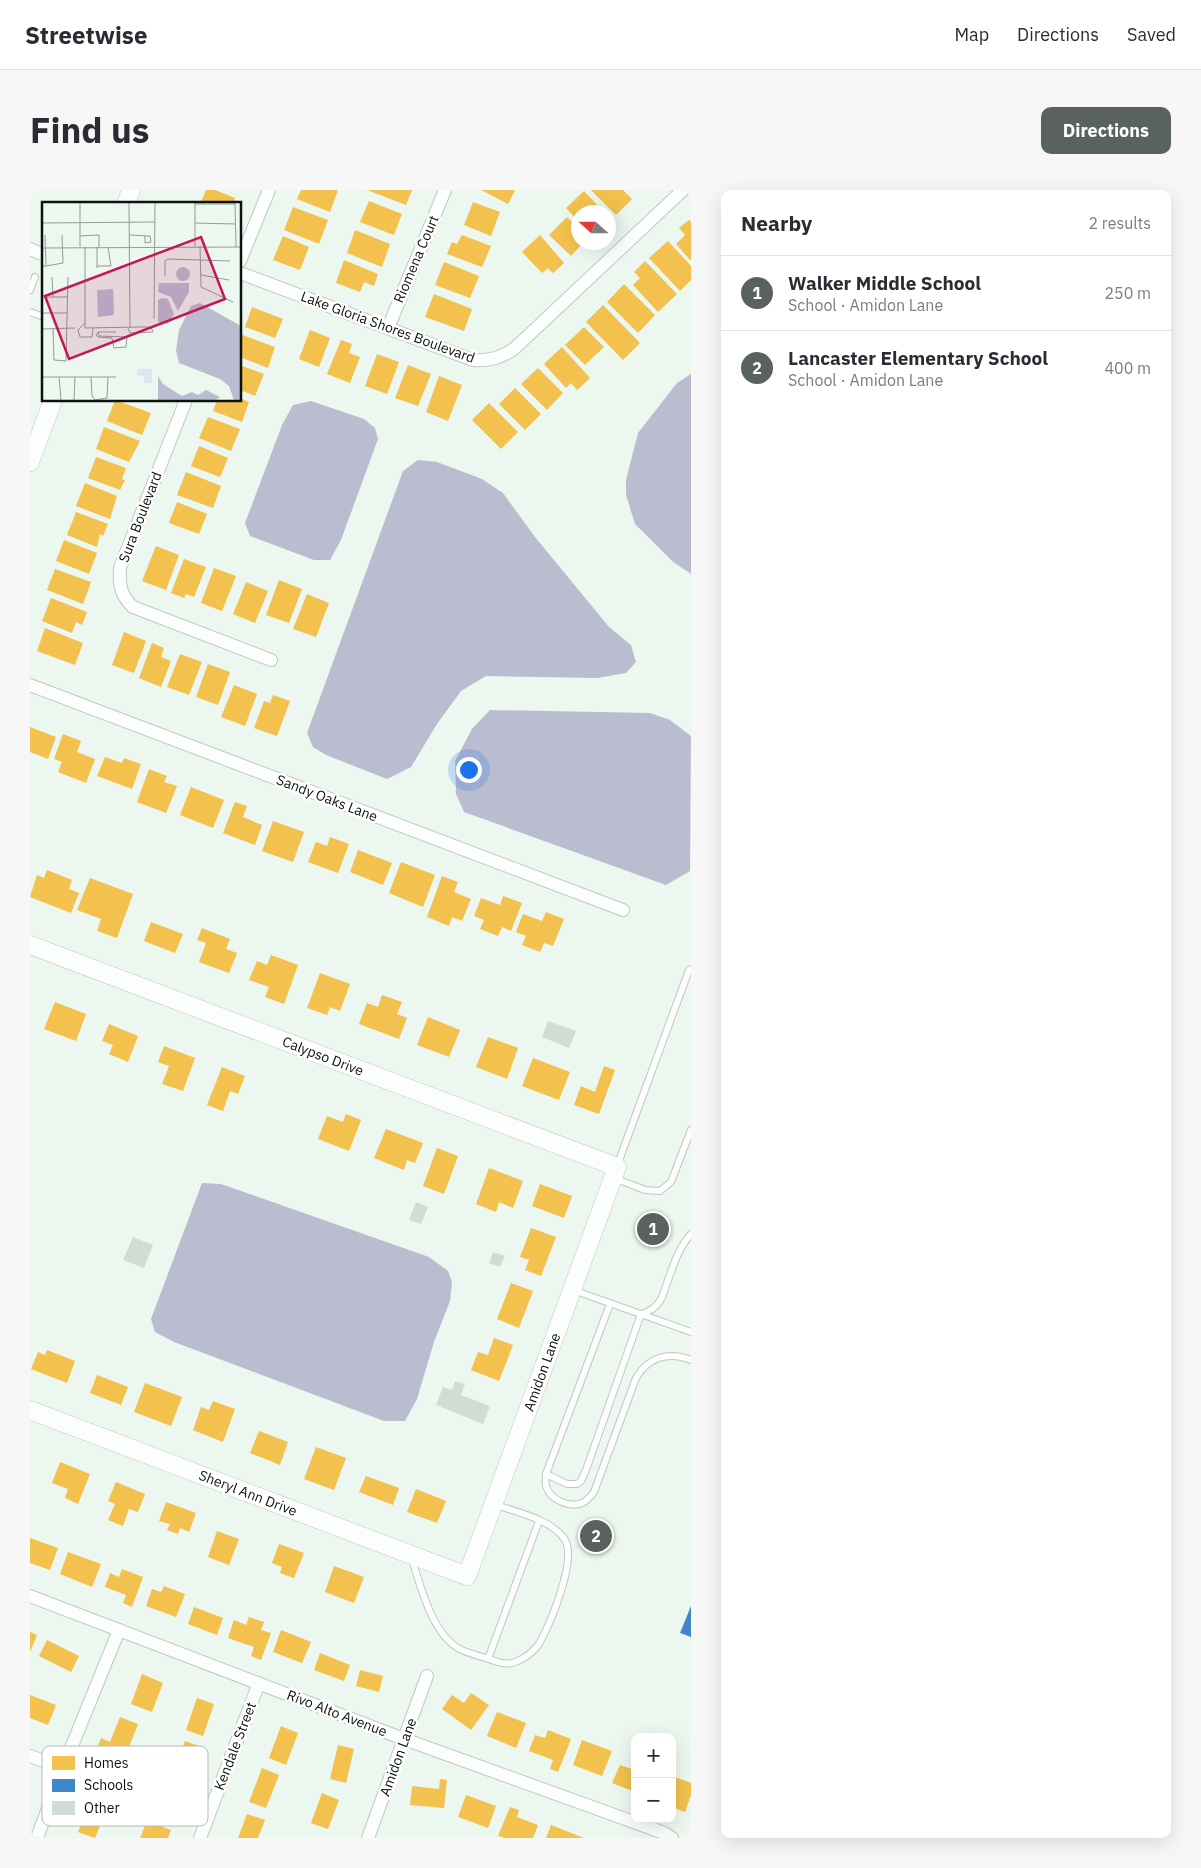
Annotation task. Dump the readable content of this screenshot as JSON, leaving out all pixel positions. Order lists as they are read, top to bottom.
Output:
{
  "streets": {
    "street": [
      "Riomena Court",
      "Lake Gloria Shores Boulevard",
      "Sura Boulevard",
      "Sandy Oaks Lane",
      "Calypso Drive",
      "Amidon Lane",
      "Sheryl Ann Drive",
      "Rivo Alto Avenue",
      "Kendale Street"
    ]
  },
  "crossings": [
    ["Riomena Court", "Lake Gloria Shores Boulevard"],
    ["Calypso Drive", "Amidon Lane"],
    ["Amidon Lane", "Sheryl Ann Drive"],
    ["Amidon Lane", "Rivo Alto Avenue"],
    ["Rivo Alto Avenue", "Kendale Street"]
  ],
  "legend": ["Homes", "Schools", "Other"],
  "north": "left",
  "page": {
    "header": "Streetwise",
    "nav": ["Map", "Directions", "Saved"],
    "title": "Find us",
    "buttons": "Directions",
    "heading": ["Nearby", "2 results"],
    "list": [
      {
        "mark": "1",
        "name": "Walker Middle School",
        "note": "School · Amidon Lane",
        "value": "250 m"
      },
      {
        "mark": "2",
        "name": "Lancaster Elementary School",
        "note": "School · Amidon Lane",
        "value": "400 m"
      }
    ],
    "pins": ["1", "2"],
    "map_buttons": ["+", "−"]
  }
}
